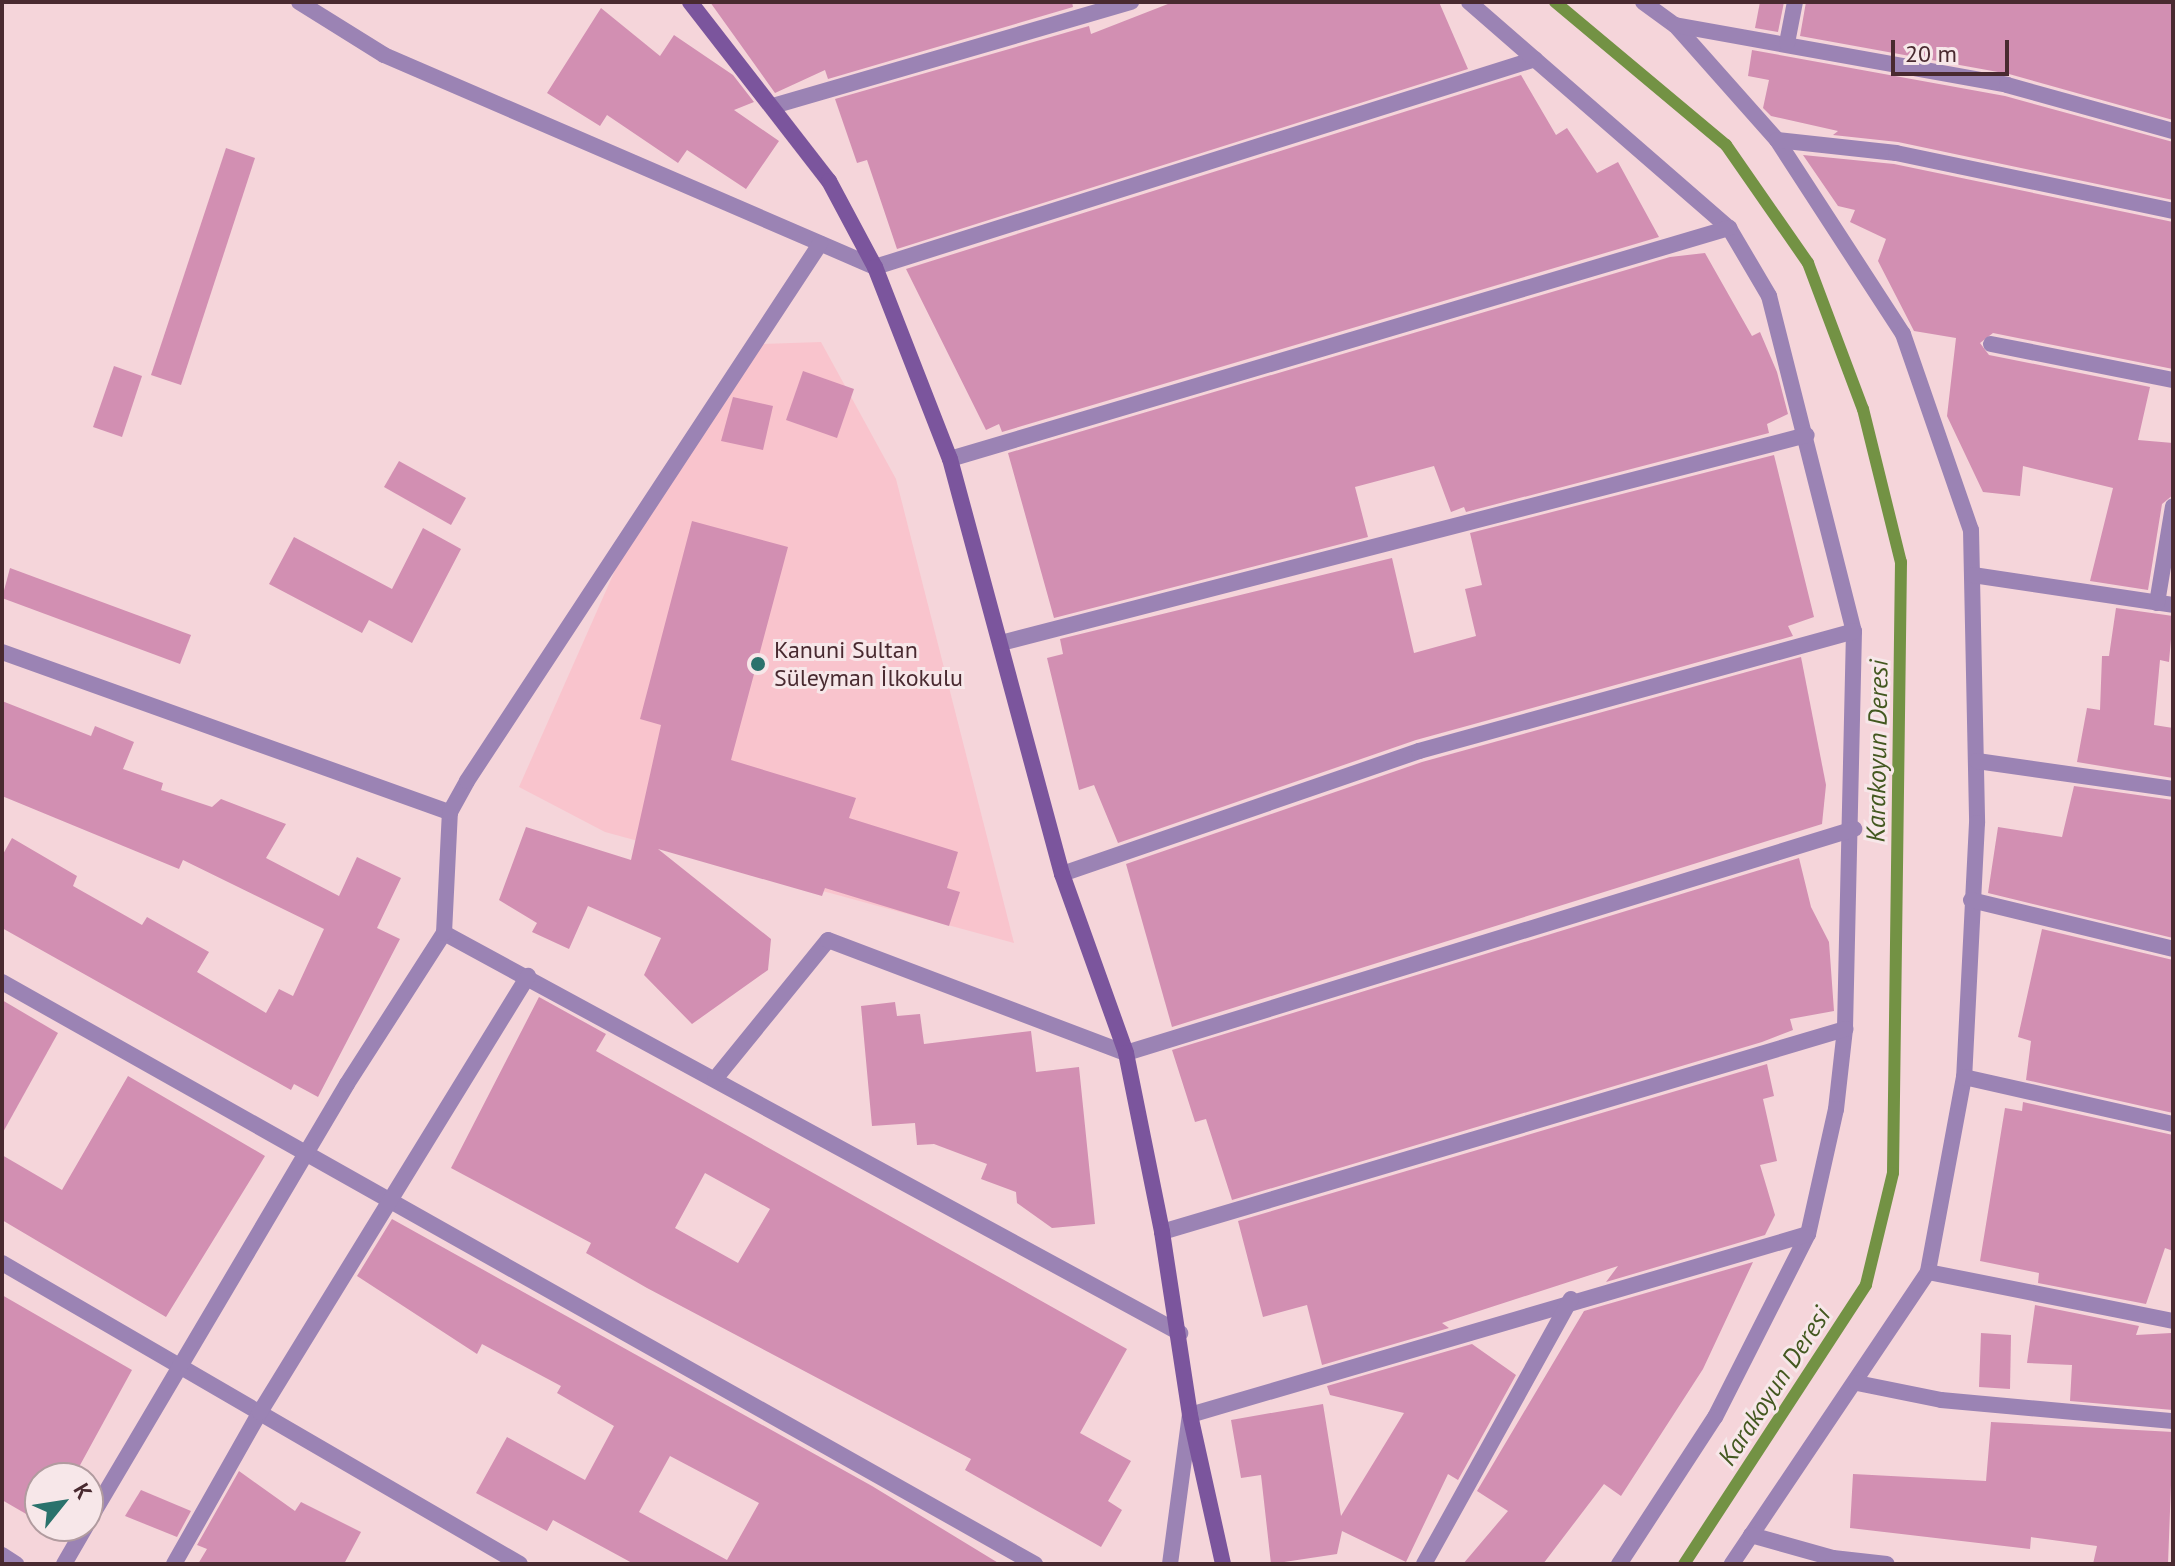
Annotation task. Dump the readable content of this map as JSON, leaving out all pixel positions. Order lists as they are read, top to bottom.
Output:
{
  "water": ["Karakoyun Deresi"],
  "places": ["Kanuni Sultan Süleyman İlkokulu"],
  "scale_bar": "20 m",
  "north": "top right"
}
